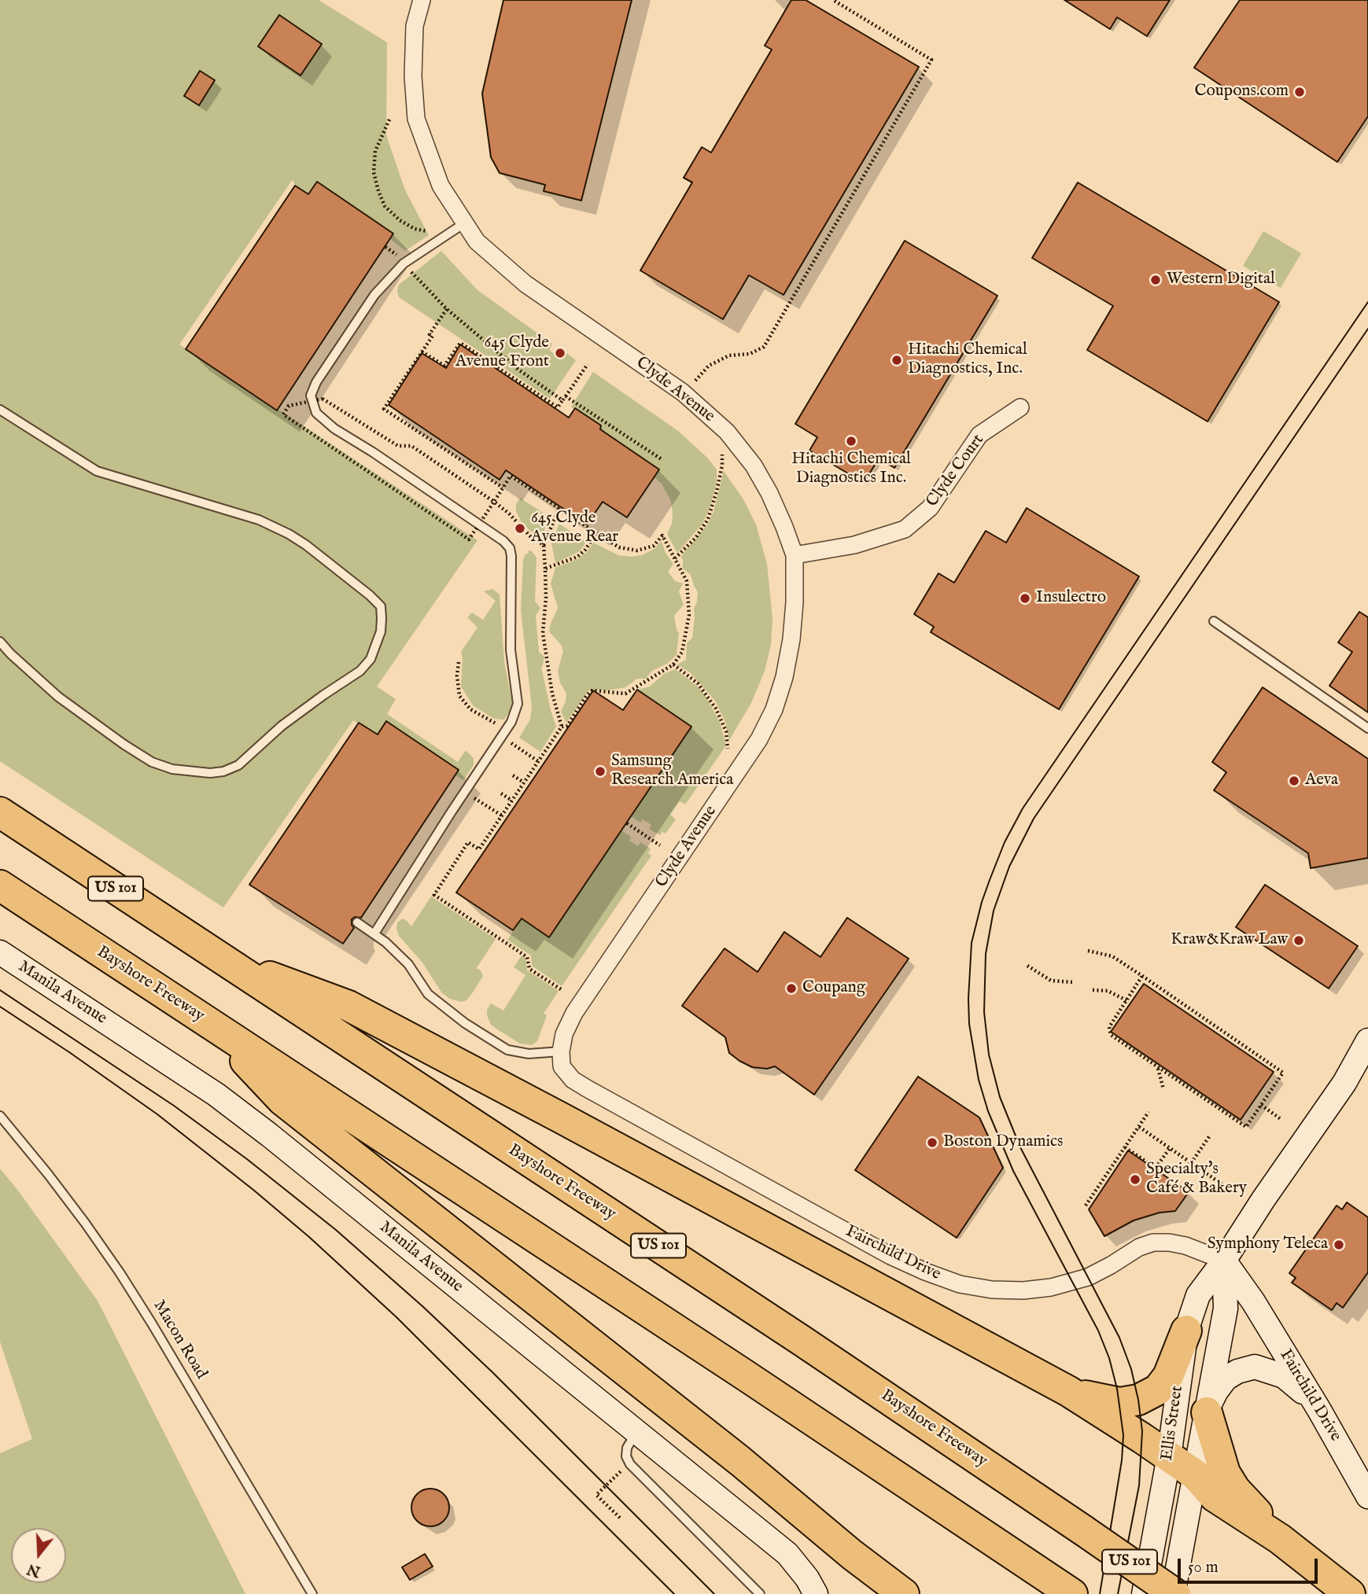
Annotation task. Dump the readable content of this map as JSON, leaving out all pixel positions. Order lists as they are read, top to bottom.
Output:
{
  "streets": {
    "highway": ["US 101", "Bayshore Freeway"],
    "main road": ["Manila Avenue", "Fairchild Drive", "Ellis Street"],
    "street": ["Clyde Avenue", "Clyde Court"],
    "lane": ["Macon Road"]
  },
  "crossings": [
    ["Clyde Avenue", "Clyde Court"],
    ["Clyde Avenue", "Fairchild Drive"],
    ["Bayshore Freeway", "Ellis Street"],
    ["Fairchild Drive", "Ellis Street"]
  ],
  "places": [
    "Coupons.com",
    "Western Digital",
    "645 Clyde Avenue Front",
    "Hitachi Chemical Diagnostics, Inc.",
    "Hitachi Chemical Diagnostics Inc.",
    "645 Clyde Avenue Rear",
    "Insulectro",
    "Samsung Research America",
    "Aeva",
    "Kraw&Kraw Law",
    "Coupang",
    "Boston Dynamics",
    "Specialty's Café & Bakery",
    "Symphony Teleca"
  ],
  "scale_bar": "50 m",
  "north": "bottom"
}
